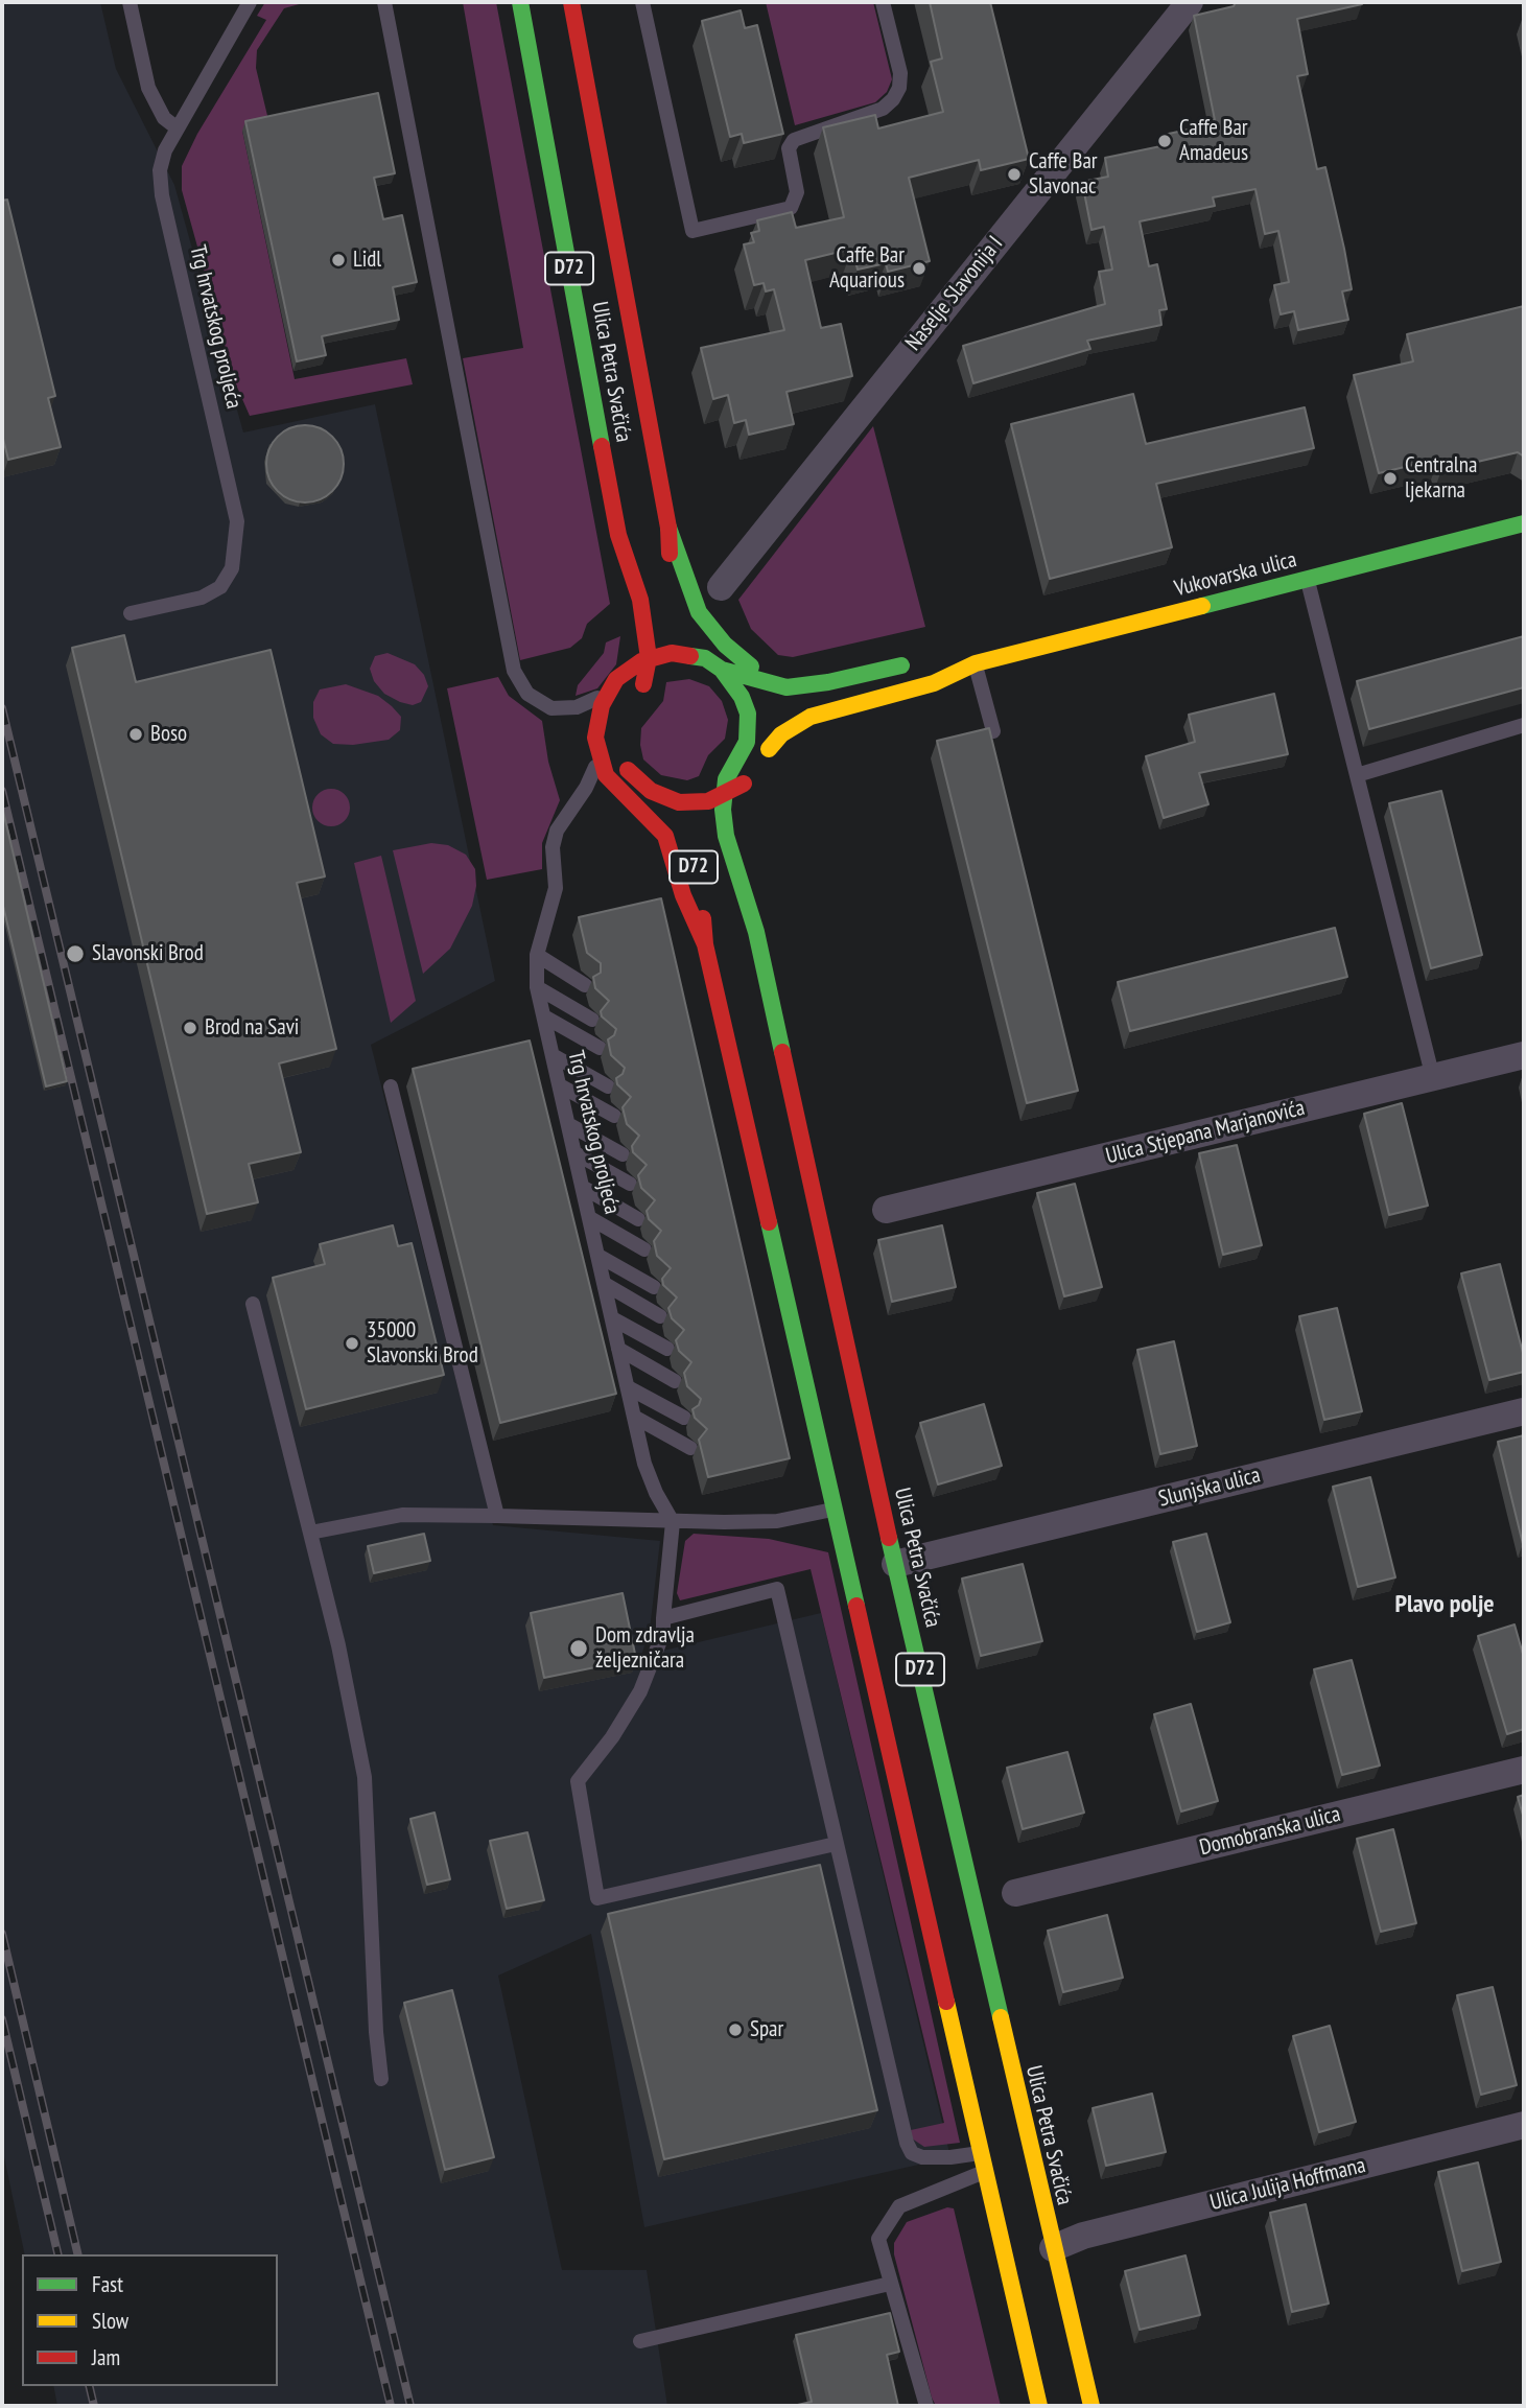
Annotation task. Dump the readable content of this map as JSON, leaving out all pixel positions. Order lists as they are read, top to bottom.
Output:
{
  "streets": {
    "main road": ["D72", "Ulica Petra Svačića", "Vukovarska ulica"],
    "street": [
      "Naselje Slavonija I",
      "Ulica Stjepana Marjanovića",
      "Slunjska ulica",
      "Domobranska ulica",
      "Ulica Julija Hoffmana"
    ],
    "lane": ["Trg hrvatskog proljeća"]
  },
  "crossings": [
    ["D72", "Trg hrvatskog proljeća"],
    ["D72", "Ulica Petra Svačića"],
    ["Ulica Petra Svačića", "Slunjska ulica"],
    ["Ulica Petra Svačića", "Ulica Julija Hoffmana"]
  ],
  "districts": ["Plavo polje"],
  "places": [
    "Caffe Bar Amadeus",
    "Caffe Bar Slavonac",
    "Lidl",
    "Caffe Bar Aquarious",
    "Centralna ljekarna",
    "Boso",
    "Slavonski Brod",
    "Brod na Savi",
    "35000 Slavonski Brod",
    "Dom zdravlja željezničara",
    "Spar"
  ],
  "legend": ["Fast", "Slow", "Jam"]
}
